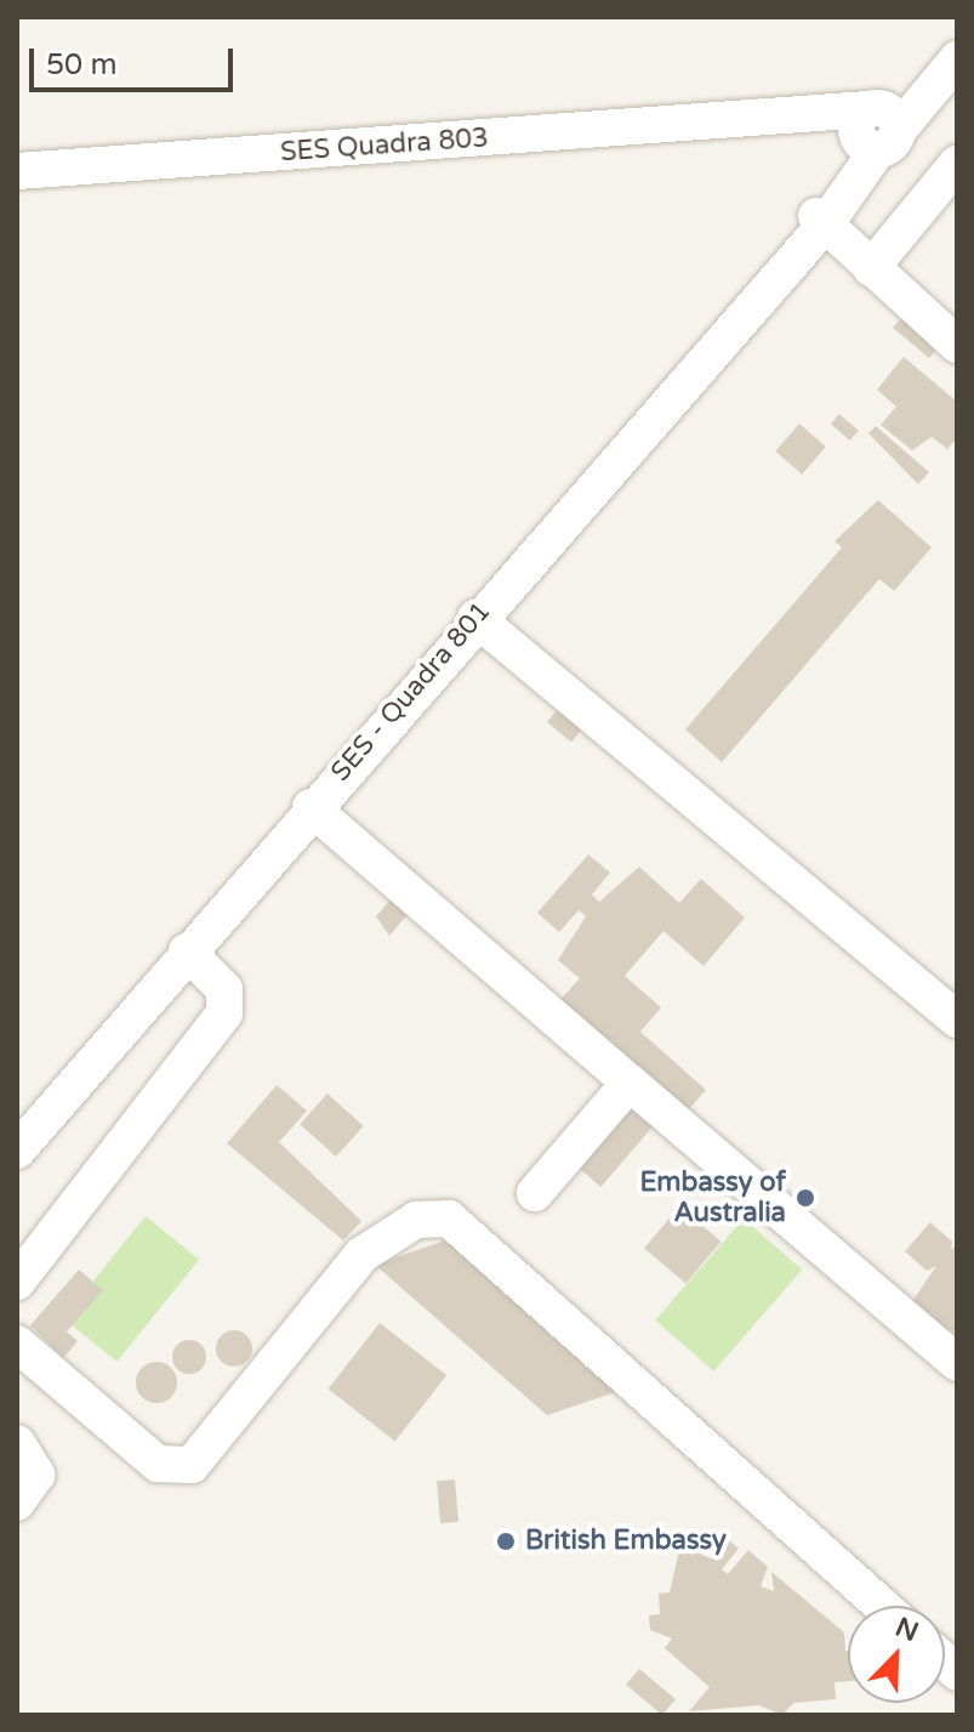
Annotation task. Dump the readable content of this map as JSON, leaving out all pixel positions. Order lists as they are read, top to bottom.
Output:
{
  "streets": {
    "street": ["SES Quadra 803", "SES - Quadra 801"]
  },
  "crossings": [
    ["SES Quadra 803", "SES - Quadra 801"]
  ],
  "places": ["Embassy of Australia", "British Embassy"],
  "scale_bar": "50 m",
  "north": "top right"
}
